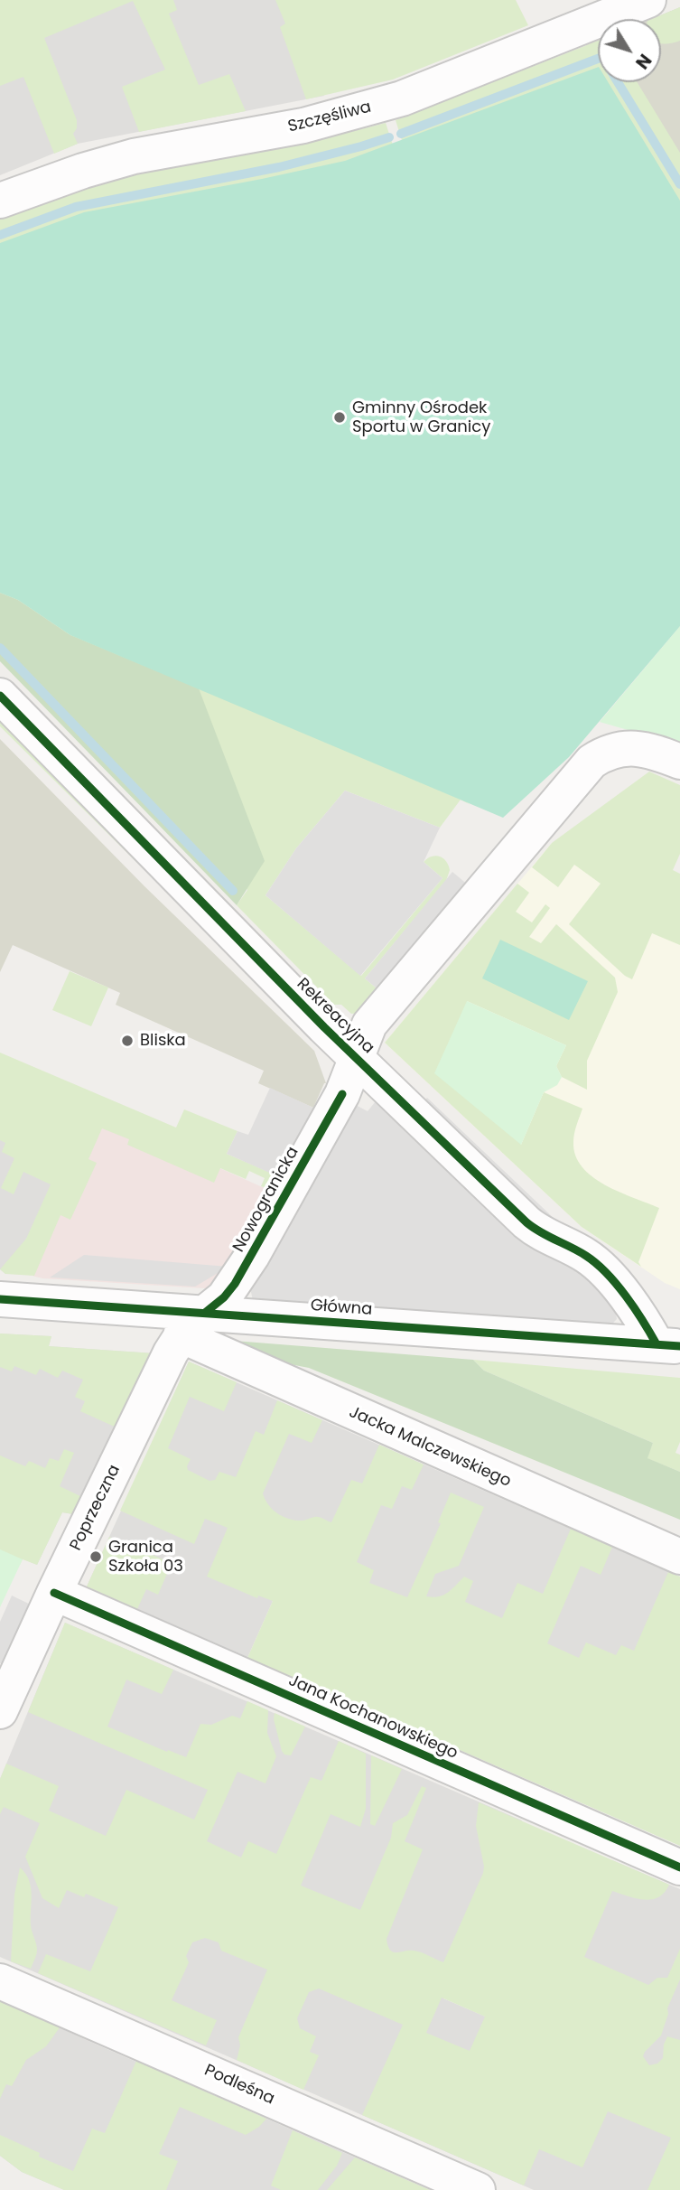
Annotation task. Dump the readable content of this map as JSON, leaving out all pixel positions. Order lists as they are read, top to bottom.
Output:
{
  "streets": {
    "street": [
      "Szczęśliwa",
      "Rekreacyjna",
      "Nowogranicka",
      "Główna",
      "Jacka Malczewskiego",
      "Poprzeczna",
      "Jana Kochanowskiego",
      "Podleśna"
    ]
  },
  "crossings": [
    ["Rekreacyjna", "Nowogranicka"],
    ["Rekreacyjna", "Główna"],
    ["Nowogranicka", "Główna"],
    ["Nowogranicka", "Jacka Malczewskiego"],
    ["Nowogranicka", "Poprzeczna"],
    ["Główna", "Jacka Malczewskiego"],
    ["Główna", "Poprzeczna"],
    ["Jacka Malczewskiego", "Poprzeczna"],
    ["Poprzeczna", "Jana Kochanowskiego"]
  ],
  "places": ["Gminny Ośrodek Sportu w Granicy", "Bliska", "Granica Szkoła 03"],
  "north": "bottom right"
}
